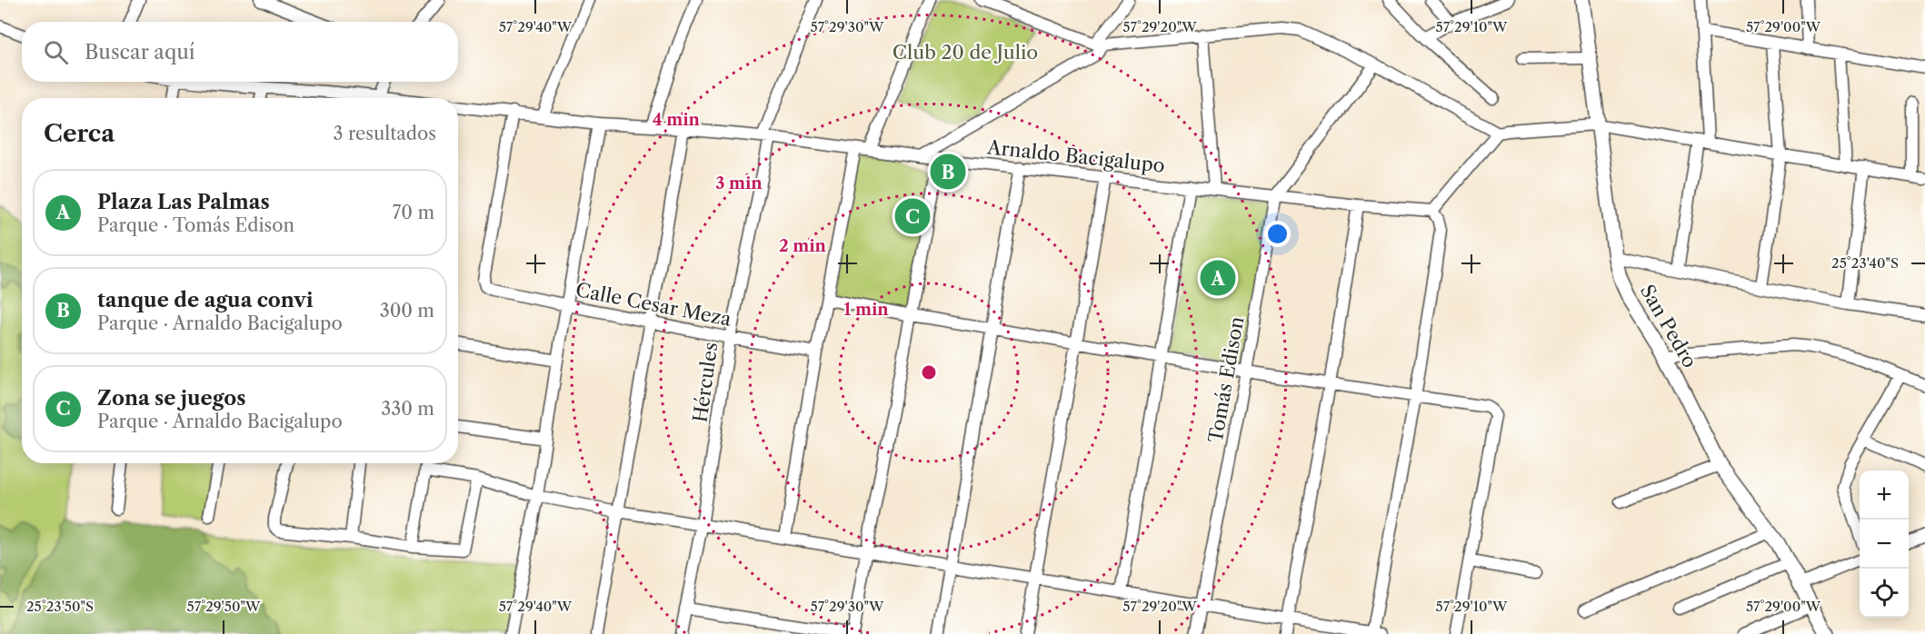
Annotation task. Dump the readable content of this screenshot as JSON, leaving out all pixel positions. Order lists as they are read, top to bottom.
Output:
{
  "streets": {
    "main road": ["San Pedro"],
    "street": [
      "Arnaldo Bacigalupo",
      "Calle Cesar Meza",
      "Tomás Edison",
      "Hércules"
    ]
  },
  "crossings": [
    ["Arnaldo Bacigalupo", "Calle Cesar Meza"],
    ["Arnaldo Bacigalupo", "Tomás Edison"],
    ["Arnaldo Bacigalupo", "Hércules"],
    ["Calle Cesar Meza", "Hércules"]
  ],
  "parks": ["Club 20 de Julio"],
  "page": {
    "search": "Buscar aquí",
    "heading": ["Cerca", "3 resultados"],
    "pins": ["B", "C", "A"],
    "list": [
      {
        "mark": "A",
        "name": "Plaza Las Palmas",
        "note": "Parque · Tomás Edison",
        "value": "70 m"
      },
      {
        "mark": "B",
        "name": "tanque de agua convi",
        "note": "Parque · Arnaldo Bacigalupo",
        "value": "300 m"
      },
      {
        "mark": "C",
        "name": "Zona se juegos",
        "note": "Parque · Arnaldo Bacigalupo",
        "value": "330 m"
      }
    ],
    "map_buttons": ["+", "−"]
  },
  "coordinates": [
    "57°29'40\"W",
    "57°29'30\"W",
    "57°29'20\"W",
    "57°29'10\"W",
    "57°29'00\"W",
    "25°23'40\"S",
    "57°29'50\"W",
    "25°23'50\"S"
  ],
  "rings": [
    "4 min",
    "3 min",
    "2 min",
    "1 min"
  ]
}
